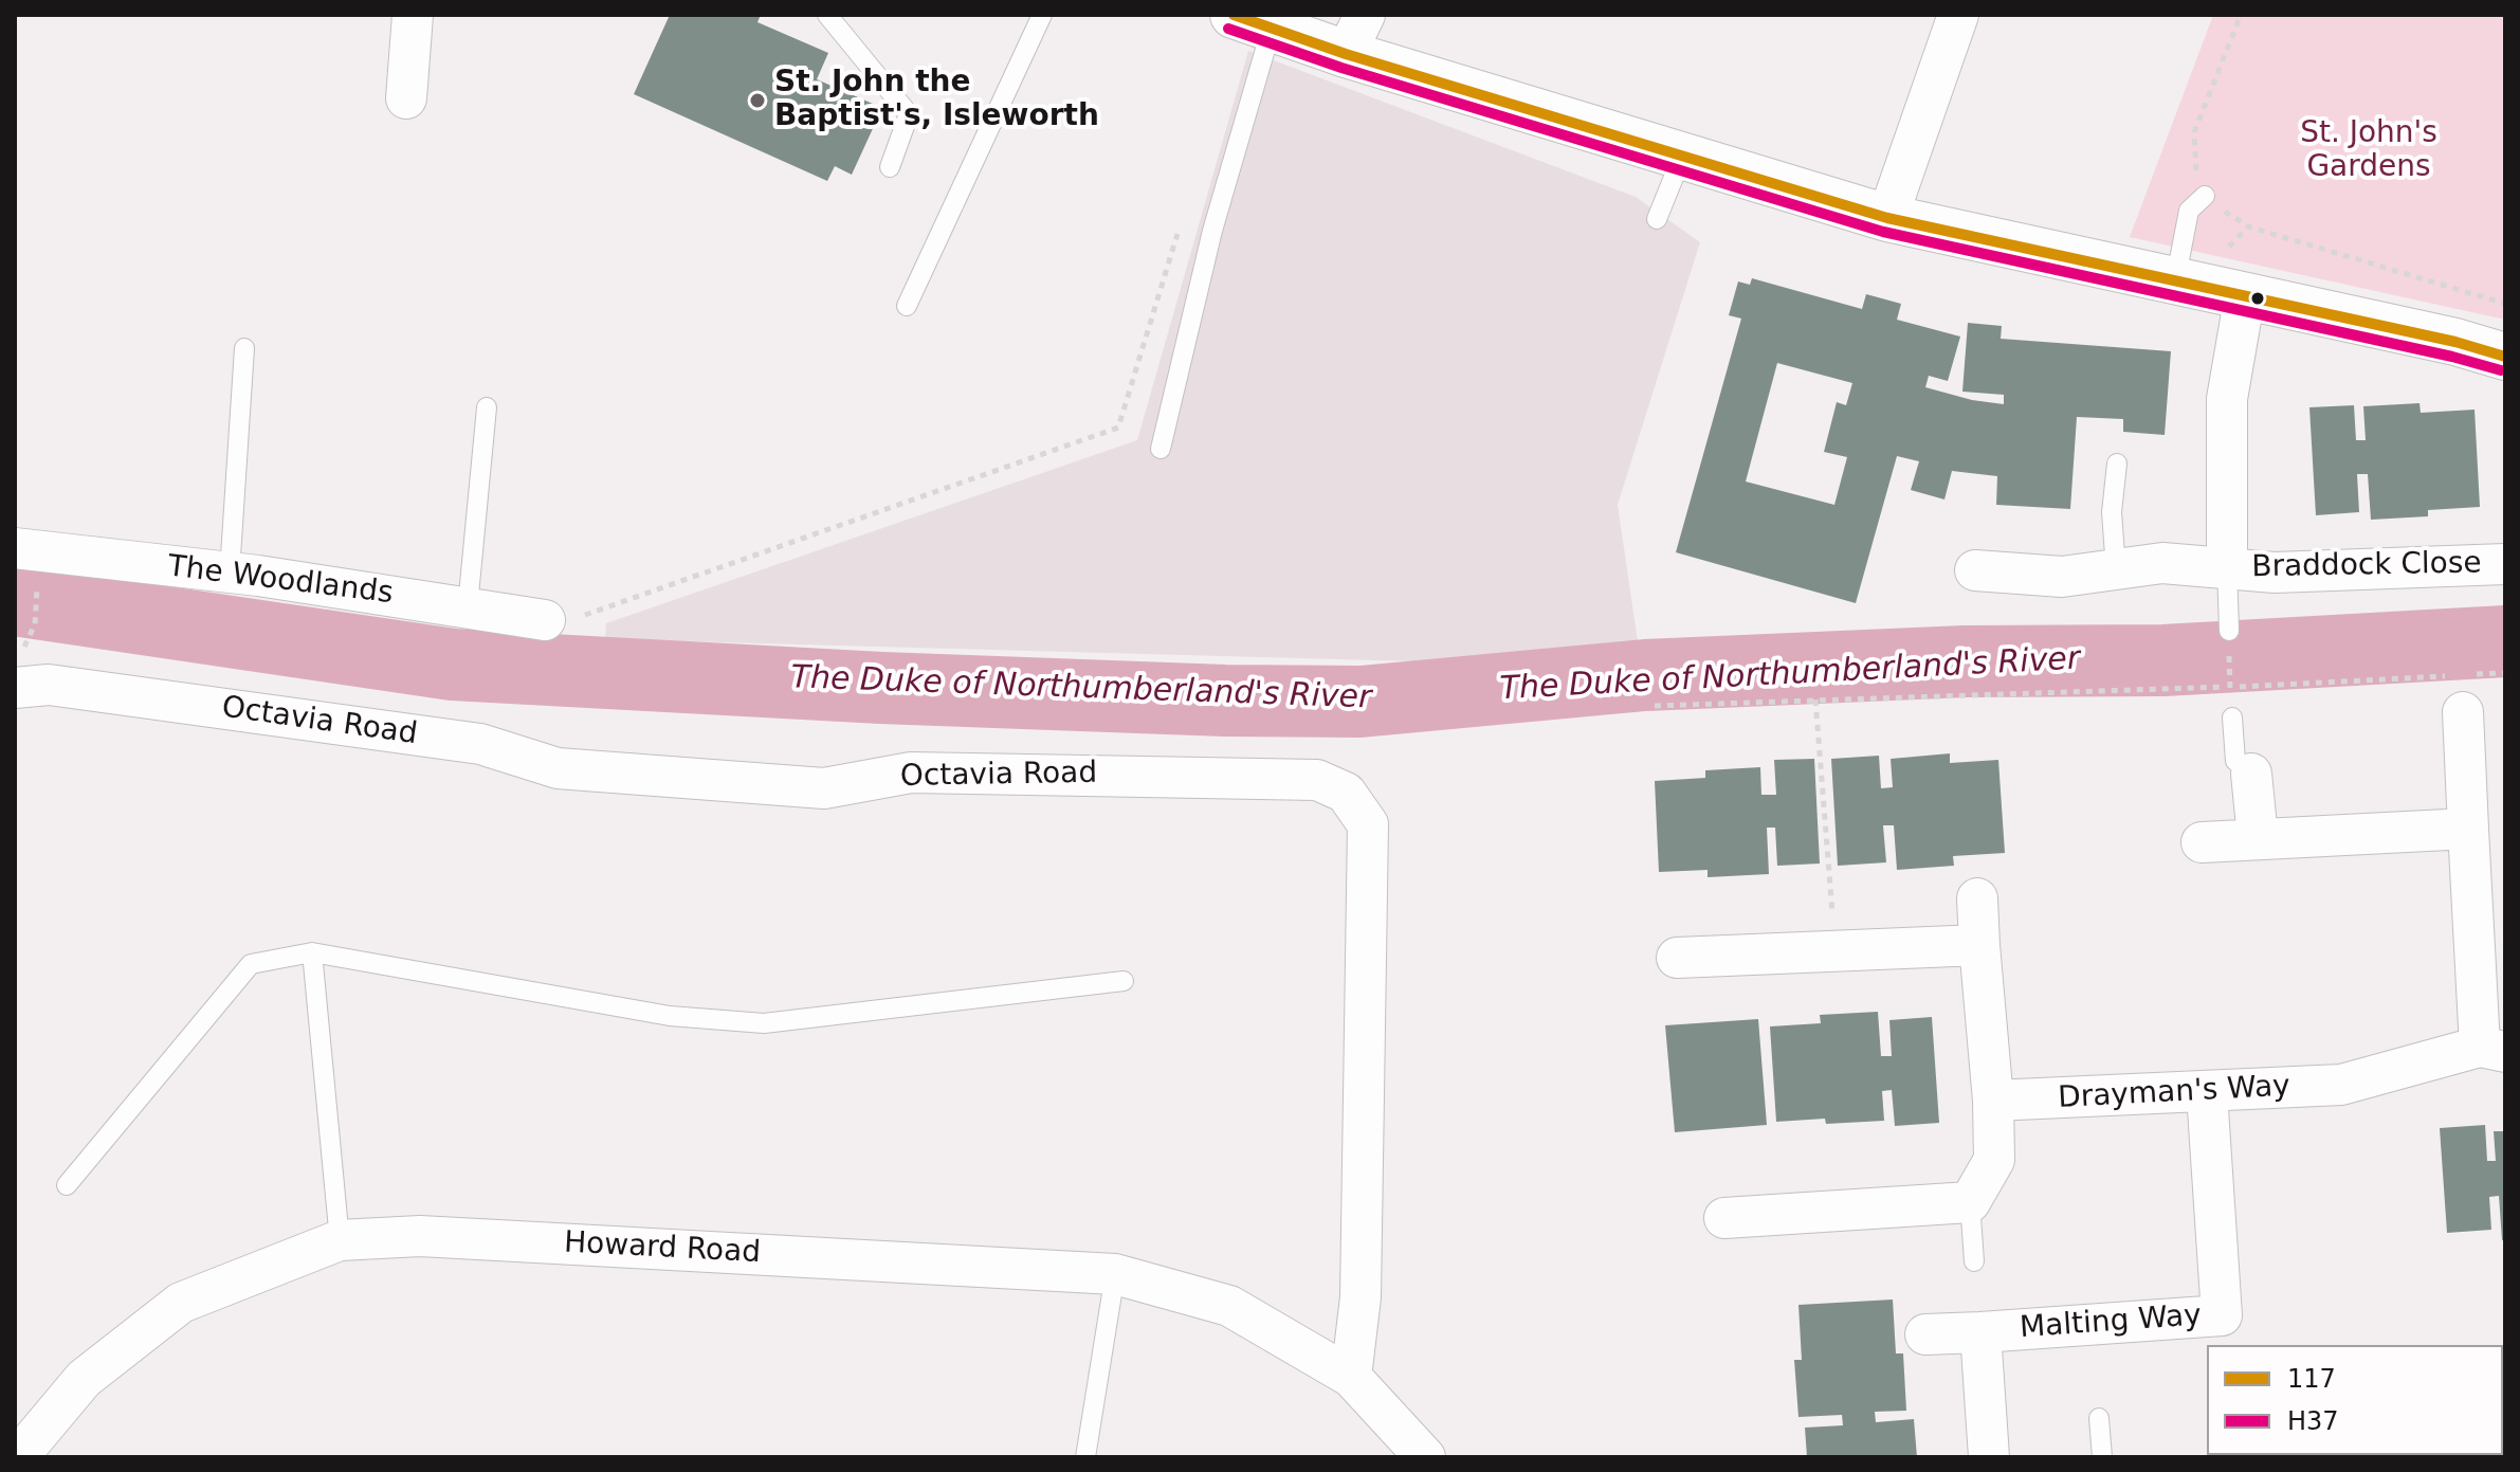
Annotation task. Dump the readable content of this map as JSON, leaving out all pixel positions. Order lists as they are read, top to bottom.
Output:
{
  "streets": {
    "street": [
      "Braddock Close",
      "The Woodlands",
      "Octavia Road",
      "Drayman's Way",
      "Howard Road",
      "Malting Way"
    ]
  },
  "crossings": [
    ["Octavia Road", "Howard Road"],
    ["Drayman's Way", "Malting Way"]
  ],
  "water": ["The Duke of Northumberland's River"],
  "parks": ["St. John's Gardens"],
  "places": ["St. John the Baptist's, Isleworth"],
  "lines": ["transit line 117", "transit line H37"],
  "legend": ["117", "H37"]
}
